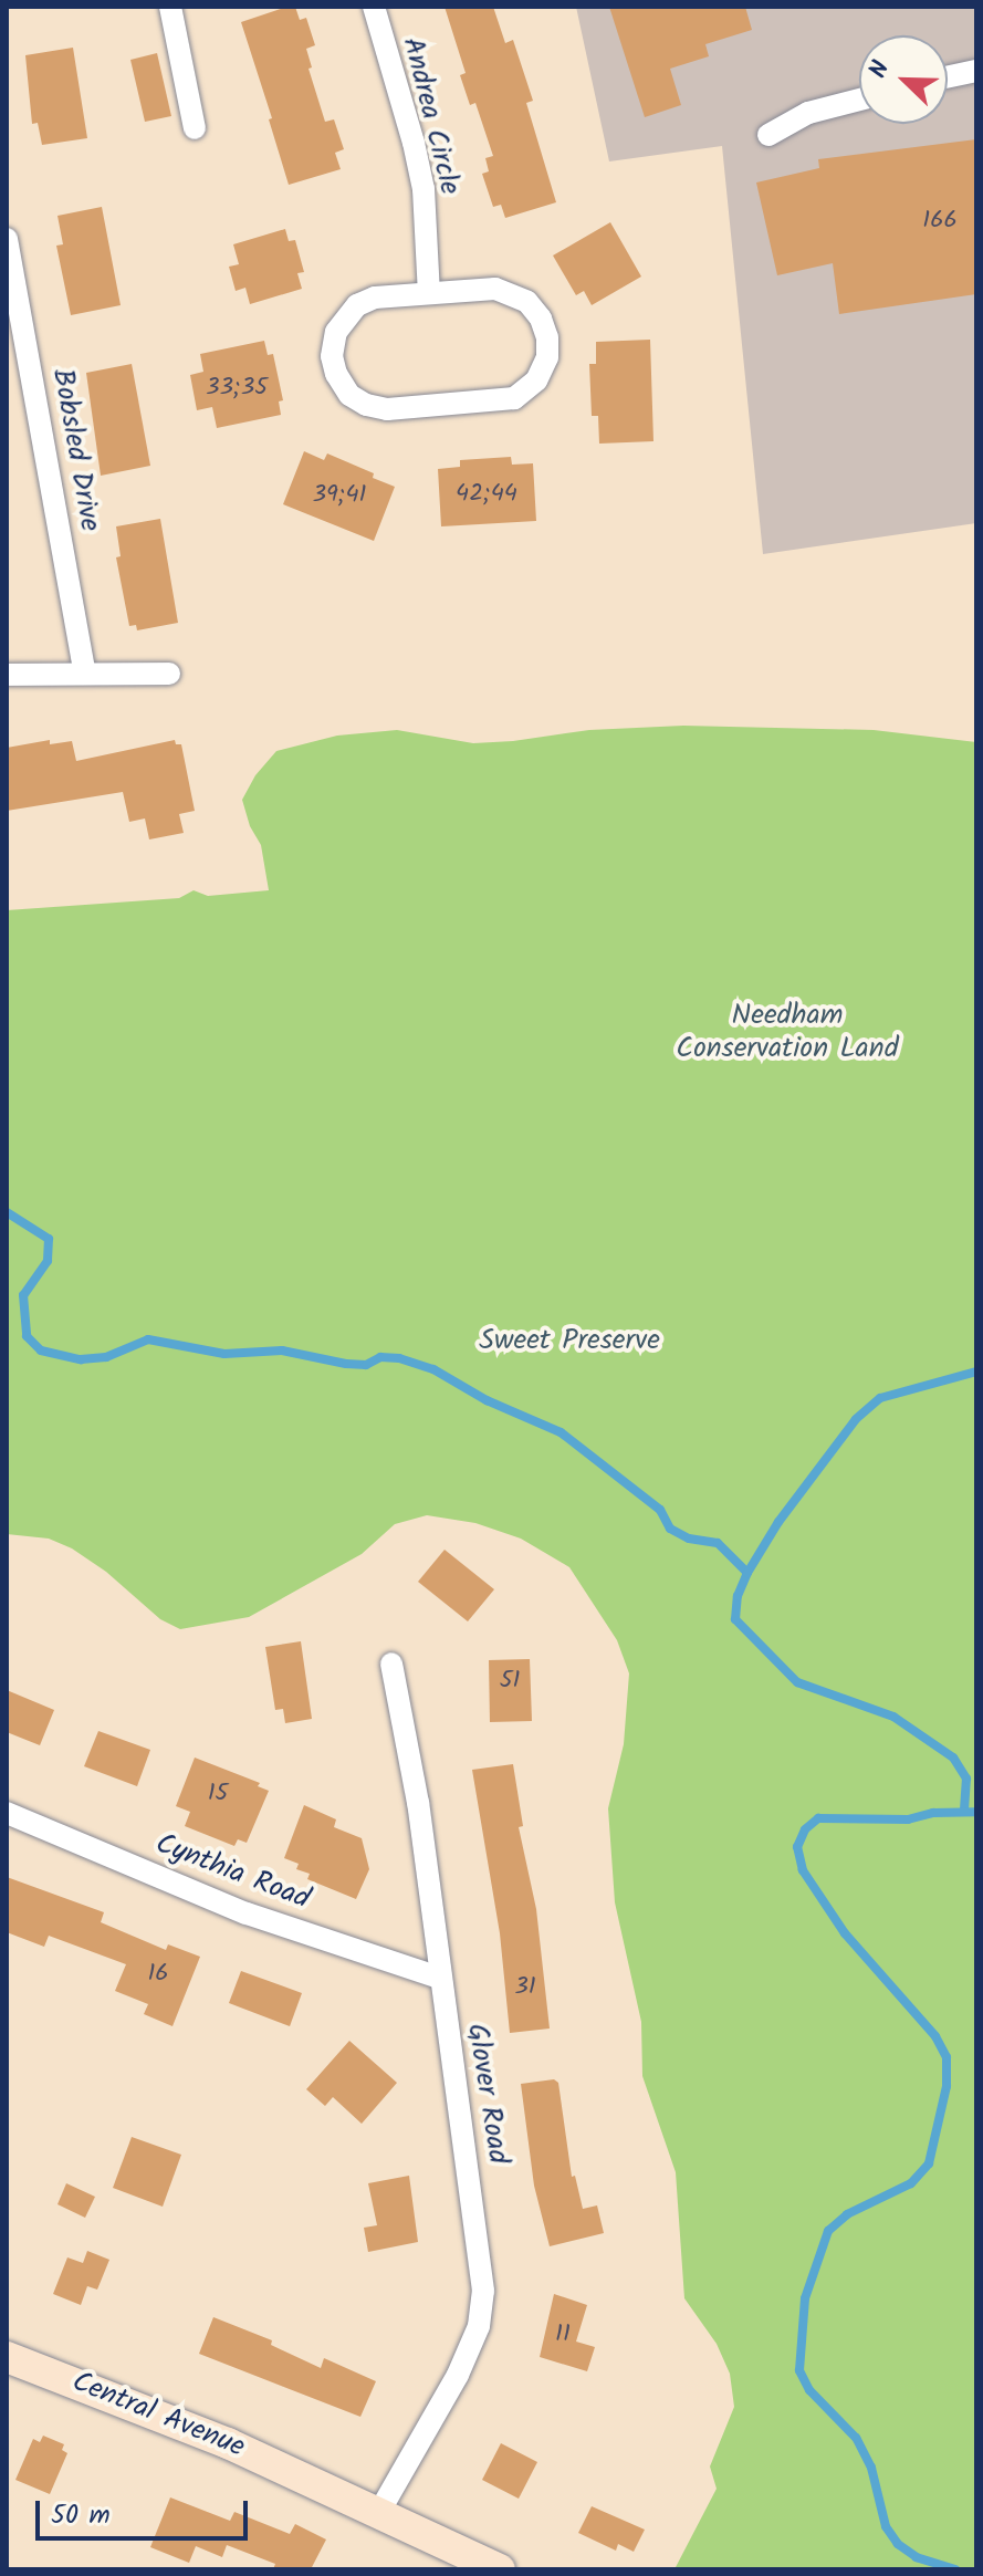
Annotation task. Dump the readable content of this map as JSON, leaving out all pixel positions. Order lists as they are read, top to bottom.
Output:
{
  "streets": {
    "main road": ["Central Avenue"],
    "street": [
      "Andrea Circle",
      "Bobsled Drive",
      "Cynthia Road",
      "Glover Road"
    ]
  },
  "crossings": [
    ["Cynthia Road", "Glover Road"],
    ["Glover Road", "Central Avenue"]
  ],
  "parks": ["Needham Conservation Land", "Sweet Preserve"],
  "house_numbers": [
    "166",
    "33;35",
    "42;44",
    "39;41",
    "51",
    "15",
    "16",
    "31",
    "11"
  ],
  "scale_bar": "50 m",
  "north": "top left"
}
